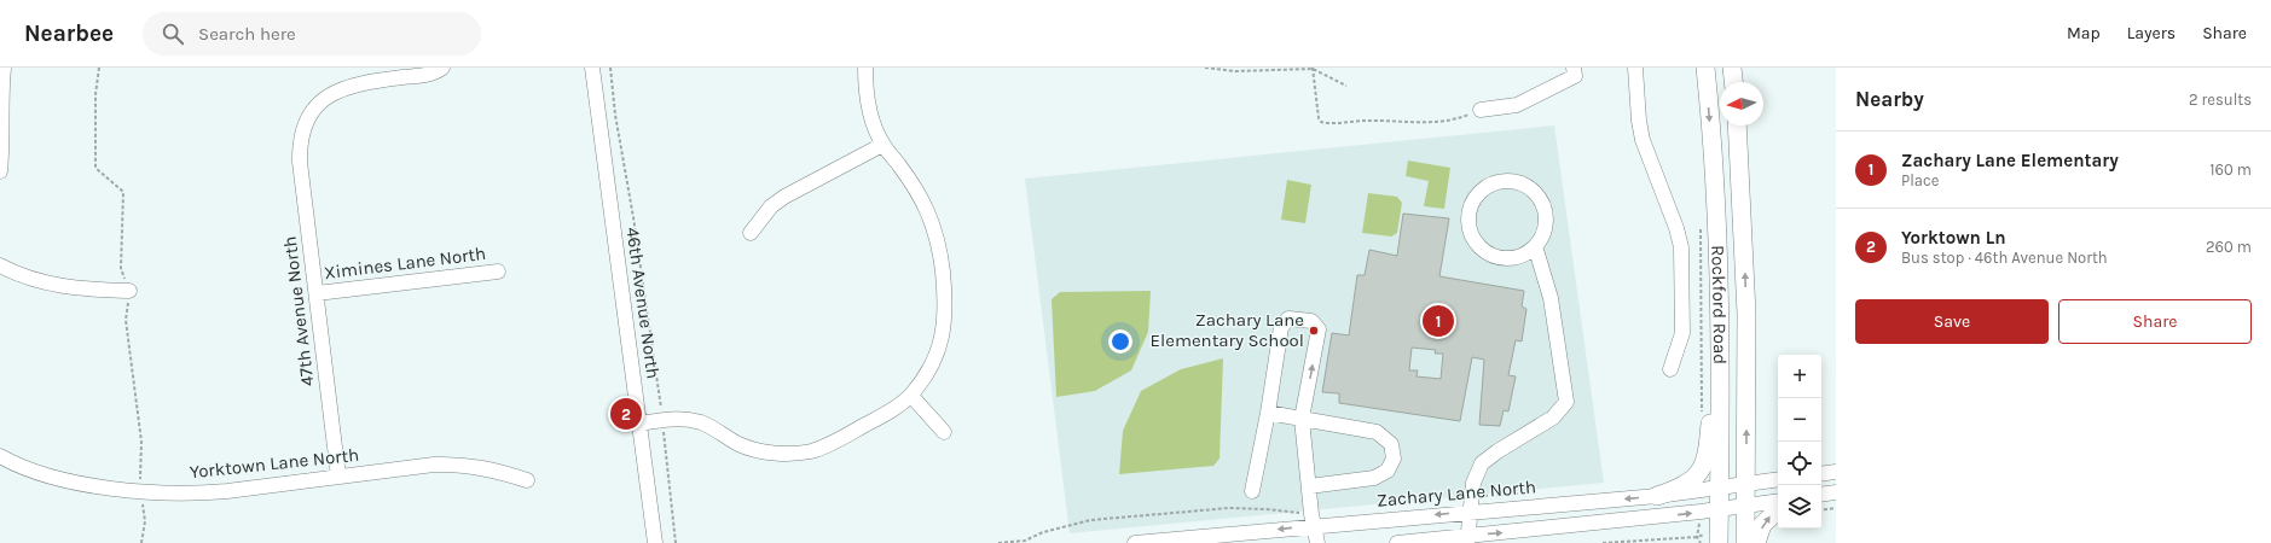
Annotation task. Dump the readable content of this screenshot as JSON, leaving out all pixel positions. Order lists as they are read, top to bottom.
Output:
{
  "streets": {
    "main road": ["Rockford Road"],
    "street": [
      "Ximines Lane North",
      "46th Avenue North",
      "47th Avenue North",
      "Yorktown Lane North",
      "Zachary Lane North"
    ]
  },
  "crossings": [
    ["Ximines Lane North", "47th Avenue North"],
    ["Rockford Road", "Zachary Lane North"],
    ["47th Avenue North", "Yorktown Lane North"]
  ],
  "places": ["Zachary Lane Elementary School"],
  "north": "left",
  "page": {
    "header": "Nearbee",
    "search": "Search here",
    "nav": ["Map", "Layers", "Share"],
    "heading": ["Nearby", "2 results"],
    "list": [
      {
        "mark": "1",
        "name": "Zachary Lane Elementary",
        "note": "Place",
        "value": "160 m"
      },
      {
        "mark": "2",
        "name": "Yorktown Ln",
        "note": "Bus stop · 46th Avenue North",
        "value": "260 m"
      }
    ],
    "buttons": ["Save", "Share"],
    "pins": ["1", "2"],
    "map_buttons": ["+", "−"]
  }
}
